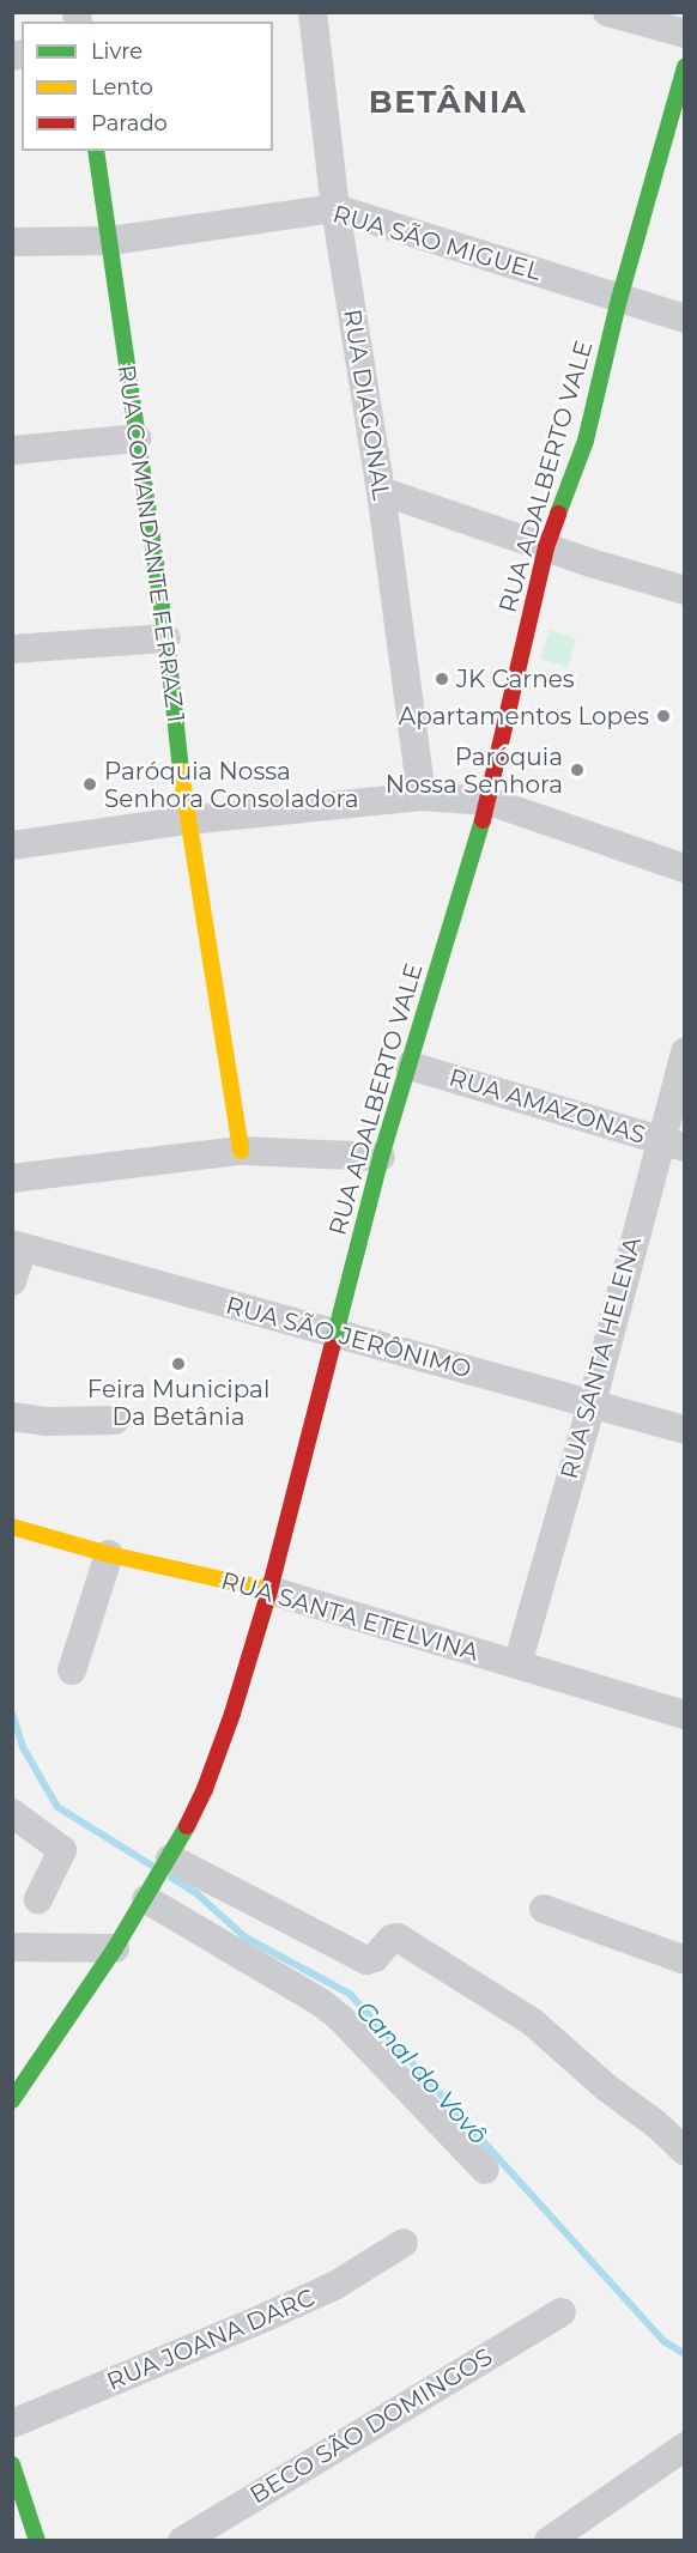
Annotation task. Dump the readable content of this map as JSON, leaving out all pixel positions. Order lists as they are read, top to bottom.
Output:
{
  "streets": {
    "street": [
      "RUA SÃO MIGUEL",
      "RUA DIAGONAL",
      "RUA ADALBERTO VALE",
      "RUA COMANDANTE FERRAZ 1",
      "RUA AMAZONAS",
      "RUA SÃO JERÔNIMO",
      "RUA SANTA HELENA",
      "RUA SANTA ETELVINA",
      "RUA JOANA DARC",
      "BECO SÃO DOMINGOS"
    ]
  },
  "crossings": [
    ["RUA SÃO MIGUEL", "RUA DIAGONAL"],
    ["RUA SÃO MIGUEL", "RUA ADALBERTO VALE"],
    ["RUA SÃO MIGUEL", "RUA COMANDANTE FERRAZ 1"],
    ["RUA ADALBERTO VALE", "RUA AMAZONAS"],
    ["RUA ADALBERTO VALE", "RUA SÃO JERÔNIMO"],
    ["RUA ADALBERTO VALE", "RUA SANTA ETELVINA"],
    ["RUA AMAZONAS", "RUA SANTA HELENA"],
    ["RUA SÃO JERÔNIMO", "RUA SANTA HELENA"],
    ["RUA SANTA HELENA", "RUA SANTA ETELVINA"]
  ],
  "districts": ["BETÂNIA"],
  "water": ["Canal do Vovô"],
  "places": [
    "JK Carnes",
    "Apartamentos Lopes",
    "Paróquia Nossa Senhora",
    "Paróquia Nossa Senhora Consoladora",
    "Feira Municipal Da Betânia"
  ],
  "legend": ["Livre", "Lento", "Parado"]
}
